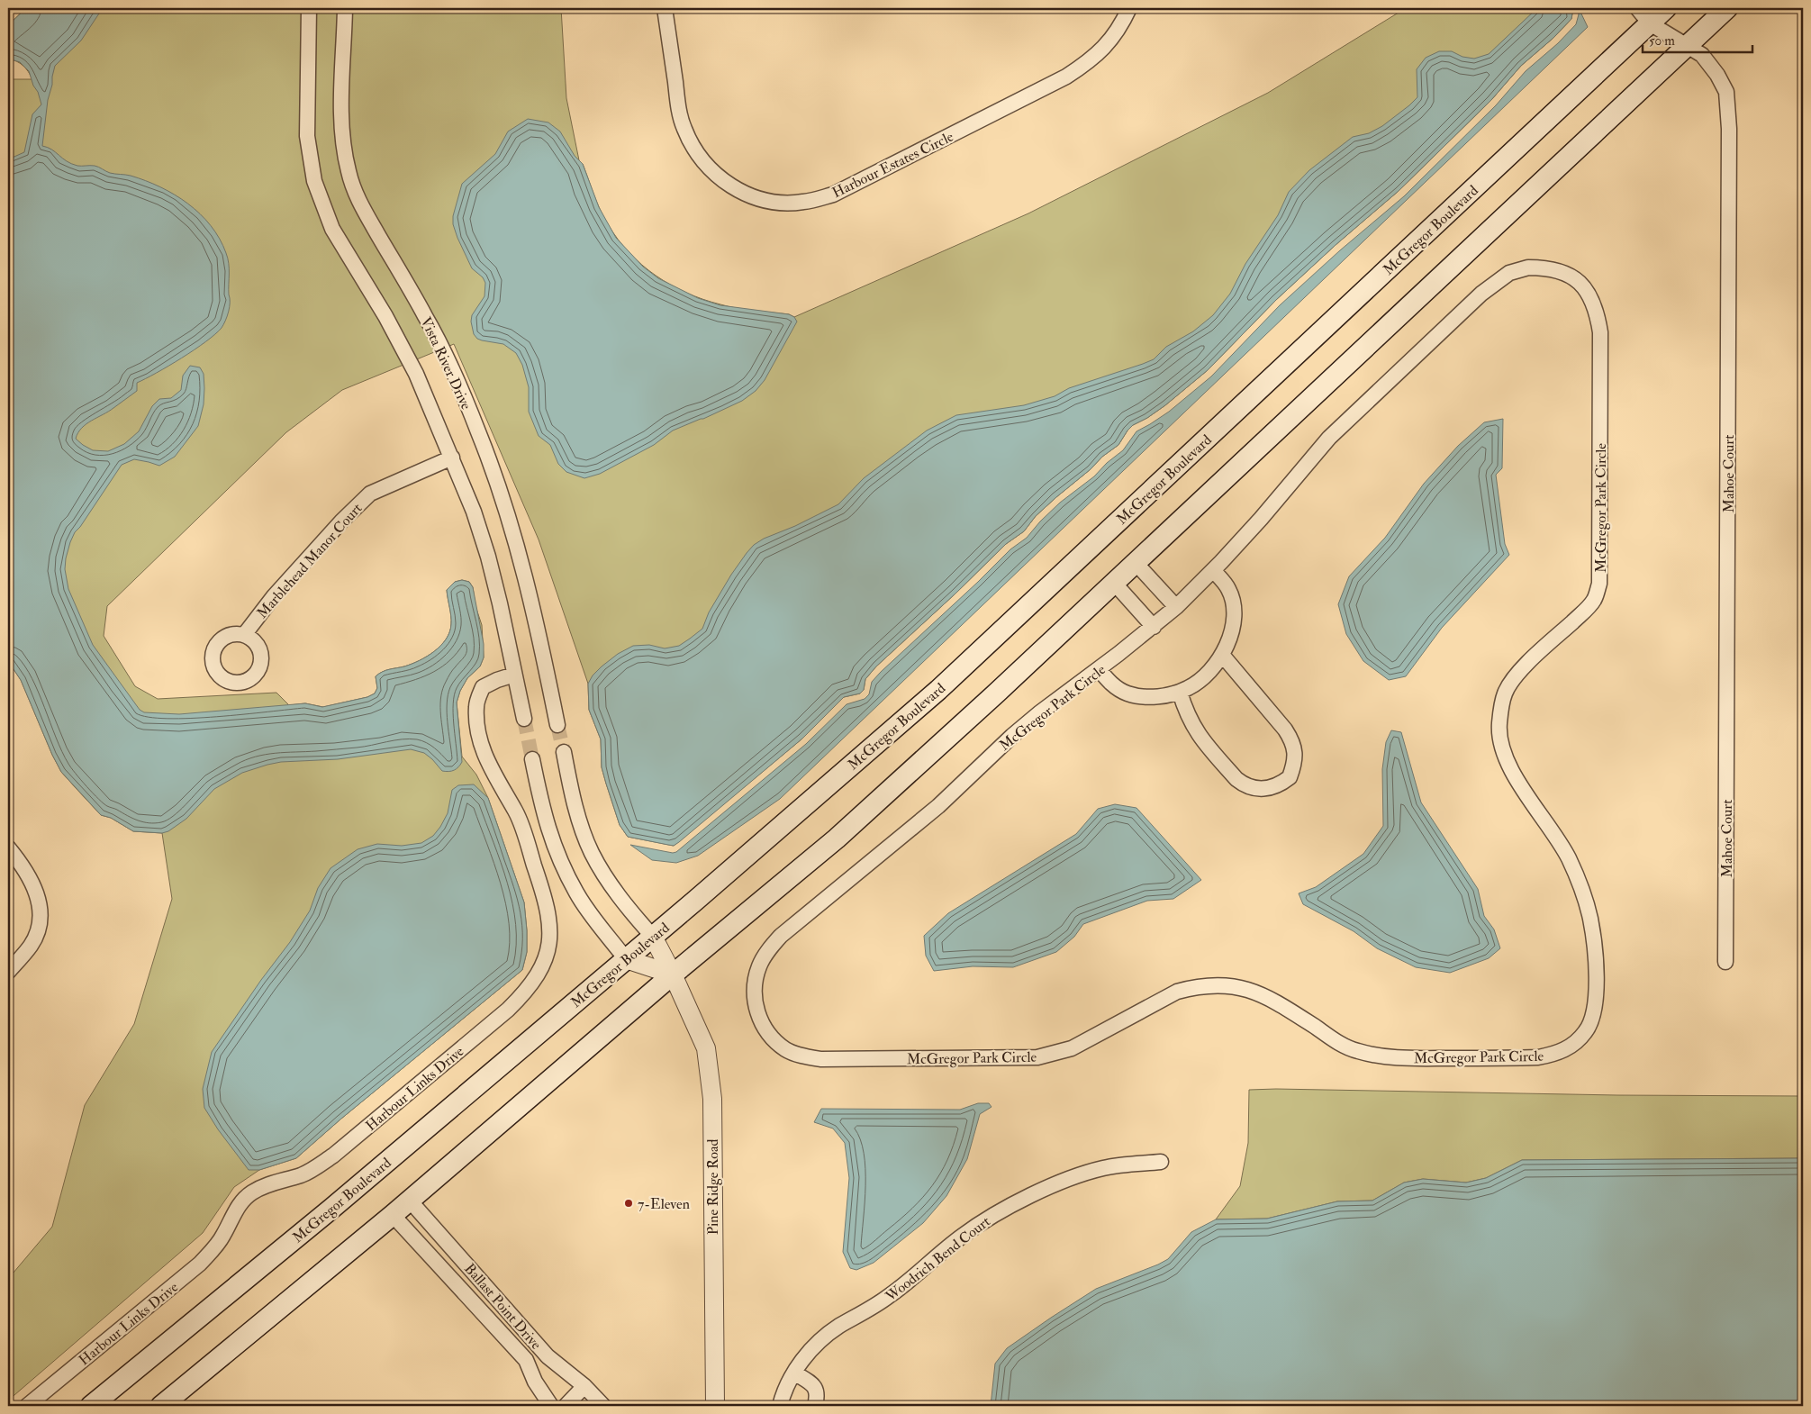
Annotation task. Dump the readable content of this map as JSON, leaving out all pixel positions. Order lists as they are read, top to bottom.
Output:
{
  "streets": {
    "main road": ["McGregor Boulevard"],
    "street": [
      "Harbour Estates Circle",
      "Vista River Drive",
      "Mahoe Court",
      "McGregor Park Circle",
      "Marblehead Manor Court",
      "Harbour Links Drive",
      "Pine Ridge Road",
      "Woodrich Bend Court",
      "Ballast Point Drive"
    ]
  },
  "crossings": [
    ["McGregor Boulevard", "Mahoe Court"],
    ["McGregor Boulevard", "Pine Ridge Road"]
  ],
  "places": ["7-Eleven"],
  "scale_bar": "50 m"
}
